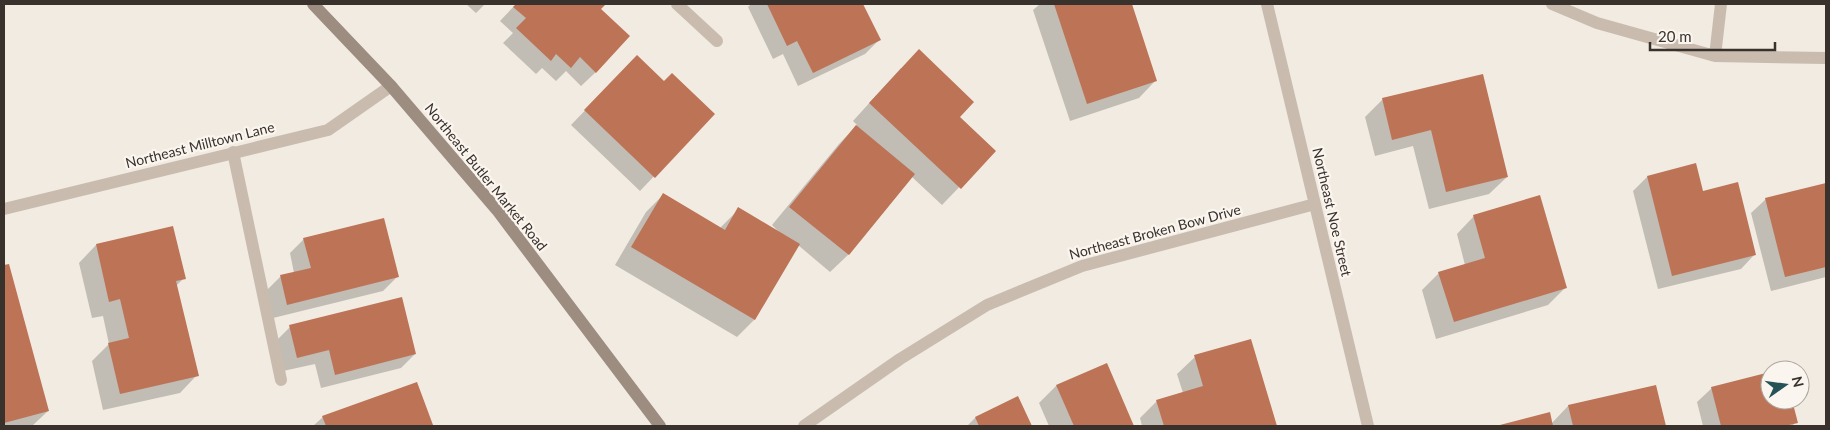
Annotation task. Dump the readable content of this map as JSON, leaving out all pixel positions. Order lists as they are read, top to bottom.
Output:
{
  "streets": {
    "main road": ["Northeast Butler Market Road"],
    "street": ["Northeast Milltown Lane", "Northeast Noe Street", "Northeast Broken Bow Drive"]
  },
  "crossings": [
    ["Northeast Milltown Lane", "Northeast Butler Market Road"],
    ["Northeast Noe Street", "Northeast Broken Bow Drive"]
  ],
  "scale_bar": "20 m",
  "north": "right"
}
